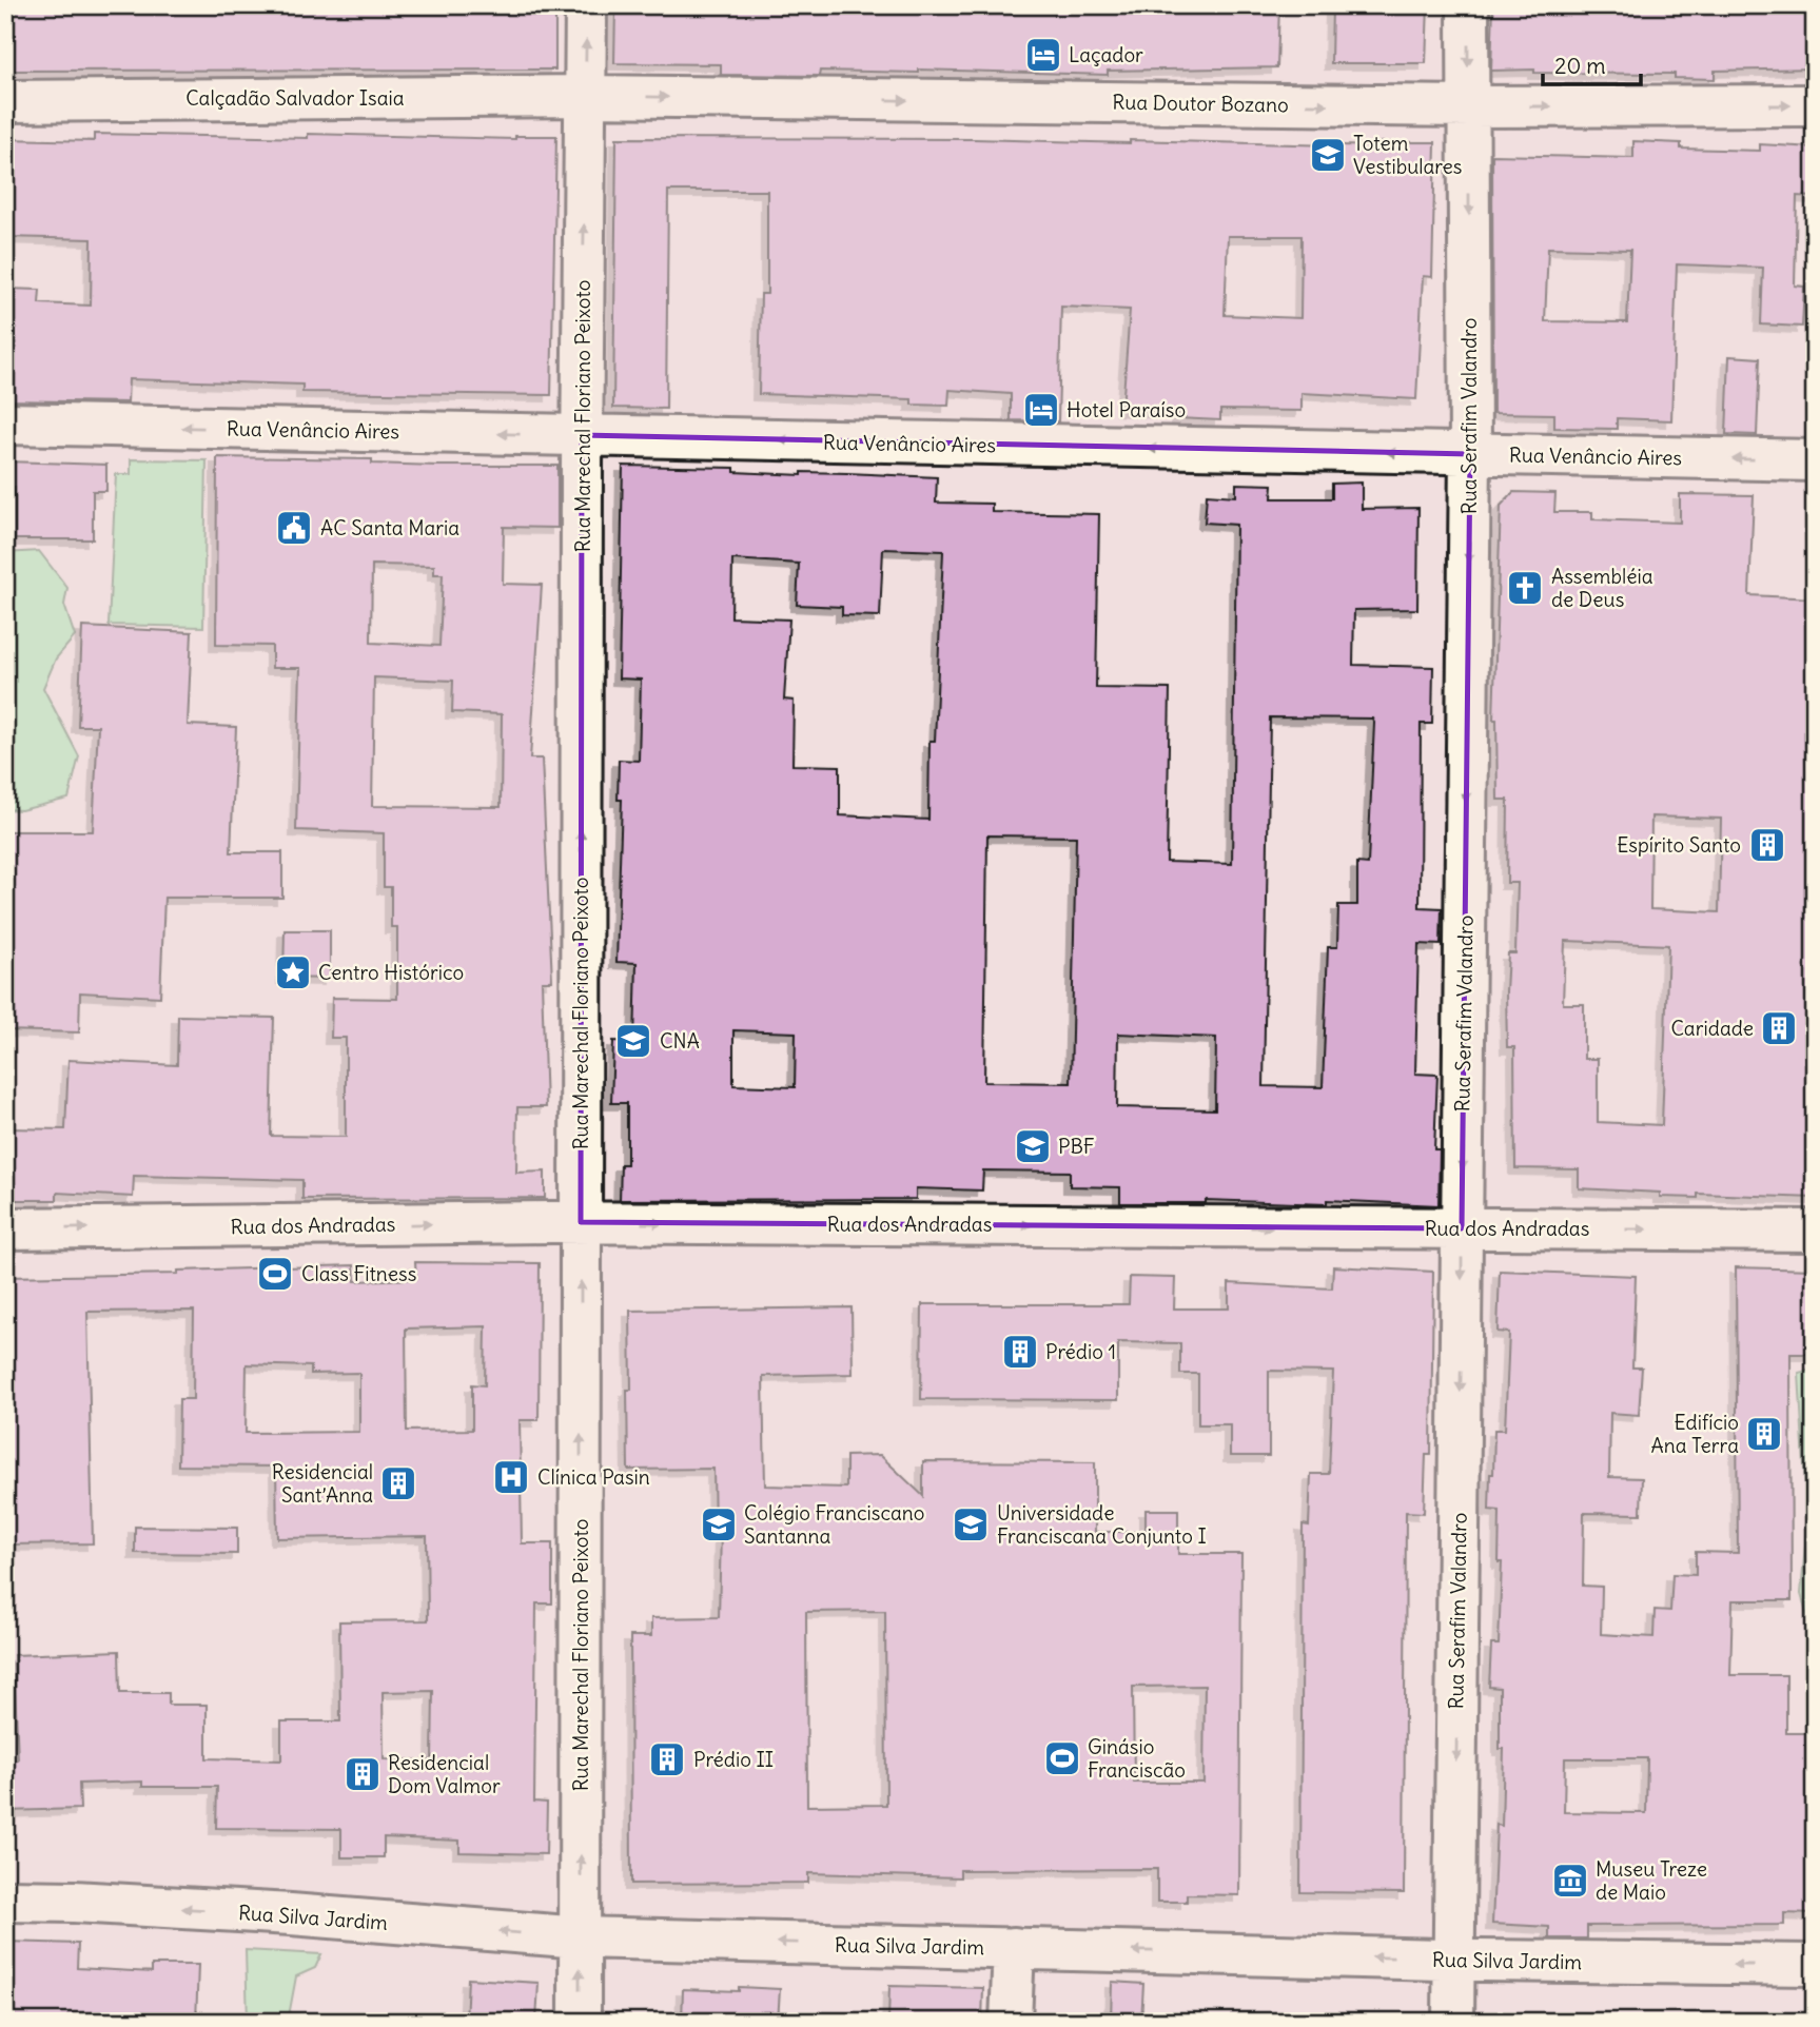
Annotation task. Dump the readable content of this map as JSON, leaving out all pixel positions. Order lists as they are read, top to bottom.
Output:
{
  "streets": {
    "street": [
      "Calçadão Salvador Isaia",
      "Rua Doutor Bozano",
      "Rua Marechal Floriano Peixoto",
      "Rua Serafim Valandro",
      "Rua Venâncio Aires",
      "Rua dos Andradas",
      "Rua Silva Jardim"
    ]
  },
  "crossings": [
    ["Calçadão Salvador Isaia", "Rua Doutor Bozano"],
    ["Calçadão Salvador Isaia", "Rua Marechal Floriano Peixoto"],
    ["Rua Doutor Bozano", "Rua Marechal Floriano Peixoto"],
    ["Rua Doutor Bozano", "Rua Serafim Valandro"],
    ["Rua Marechal Floriano Peixoto", "Rua Venâncio Aires"],
    ["Rua Marechal Floriano Peixoto", "Rua dos Andradas"],
    ["Rua Marechal Floriano Peixoto", "Rua Silva Jardim"],
    ["Rua Serafim Valandro", "Rua Venâncio Aires"],
    ["Rua Serafim Valandro", "Rua dos Andradas"],
    ["Rua Serafim Valandro", "Rua Silva Jardim"]
  ],
  "one_way": [
    "Rua Doutor Bozano",
    "Rua Marechal Floriano Peixoto",
    "Rua Serafim Valandro",
    "Rua Venâncio Aires",
    "Rua dos Andradas",
    "Rua Silva Jardim"
  ],
  "places": {
    "hotel": ["Laçador", "Hotel Paraíso"],
    "school or university": [
      "Totem Vestibulares",
      "CNA",
      "PBF",
      "Colégio Franciscano Santanna",
      "Universidade Franciscana Conjunto I"
    ],
    "public building": ["AC Santa Maria"],
    "church": ["Assembléia de Deus"],
    "building": [
      "Espírito Santo",
      "Caridade",
      "Prédio 1",
      "Edifício Ana Terra",
      "Residencial Sant’Anna",
      "Prédio II",
      "Residencial Dom Valmor"
    ],
    "place": ["Centro Histórico"],
    "sports": ["Class Fitness", "Ginásio Franciscão"],
    "hospital": ["Clínica Pasin"],
    "museum": ["Museu Treze de Maio"]
  },
  "scale_bar": "20 m"
}
